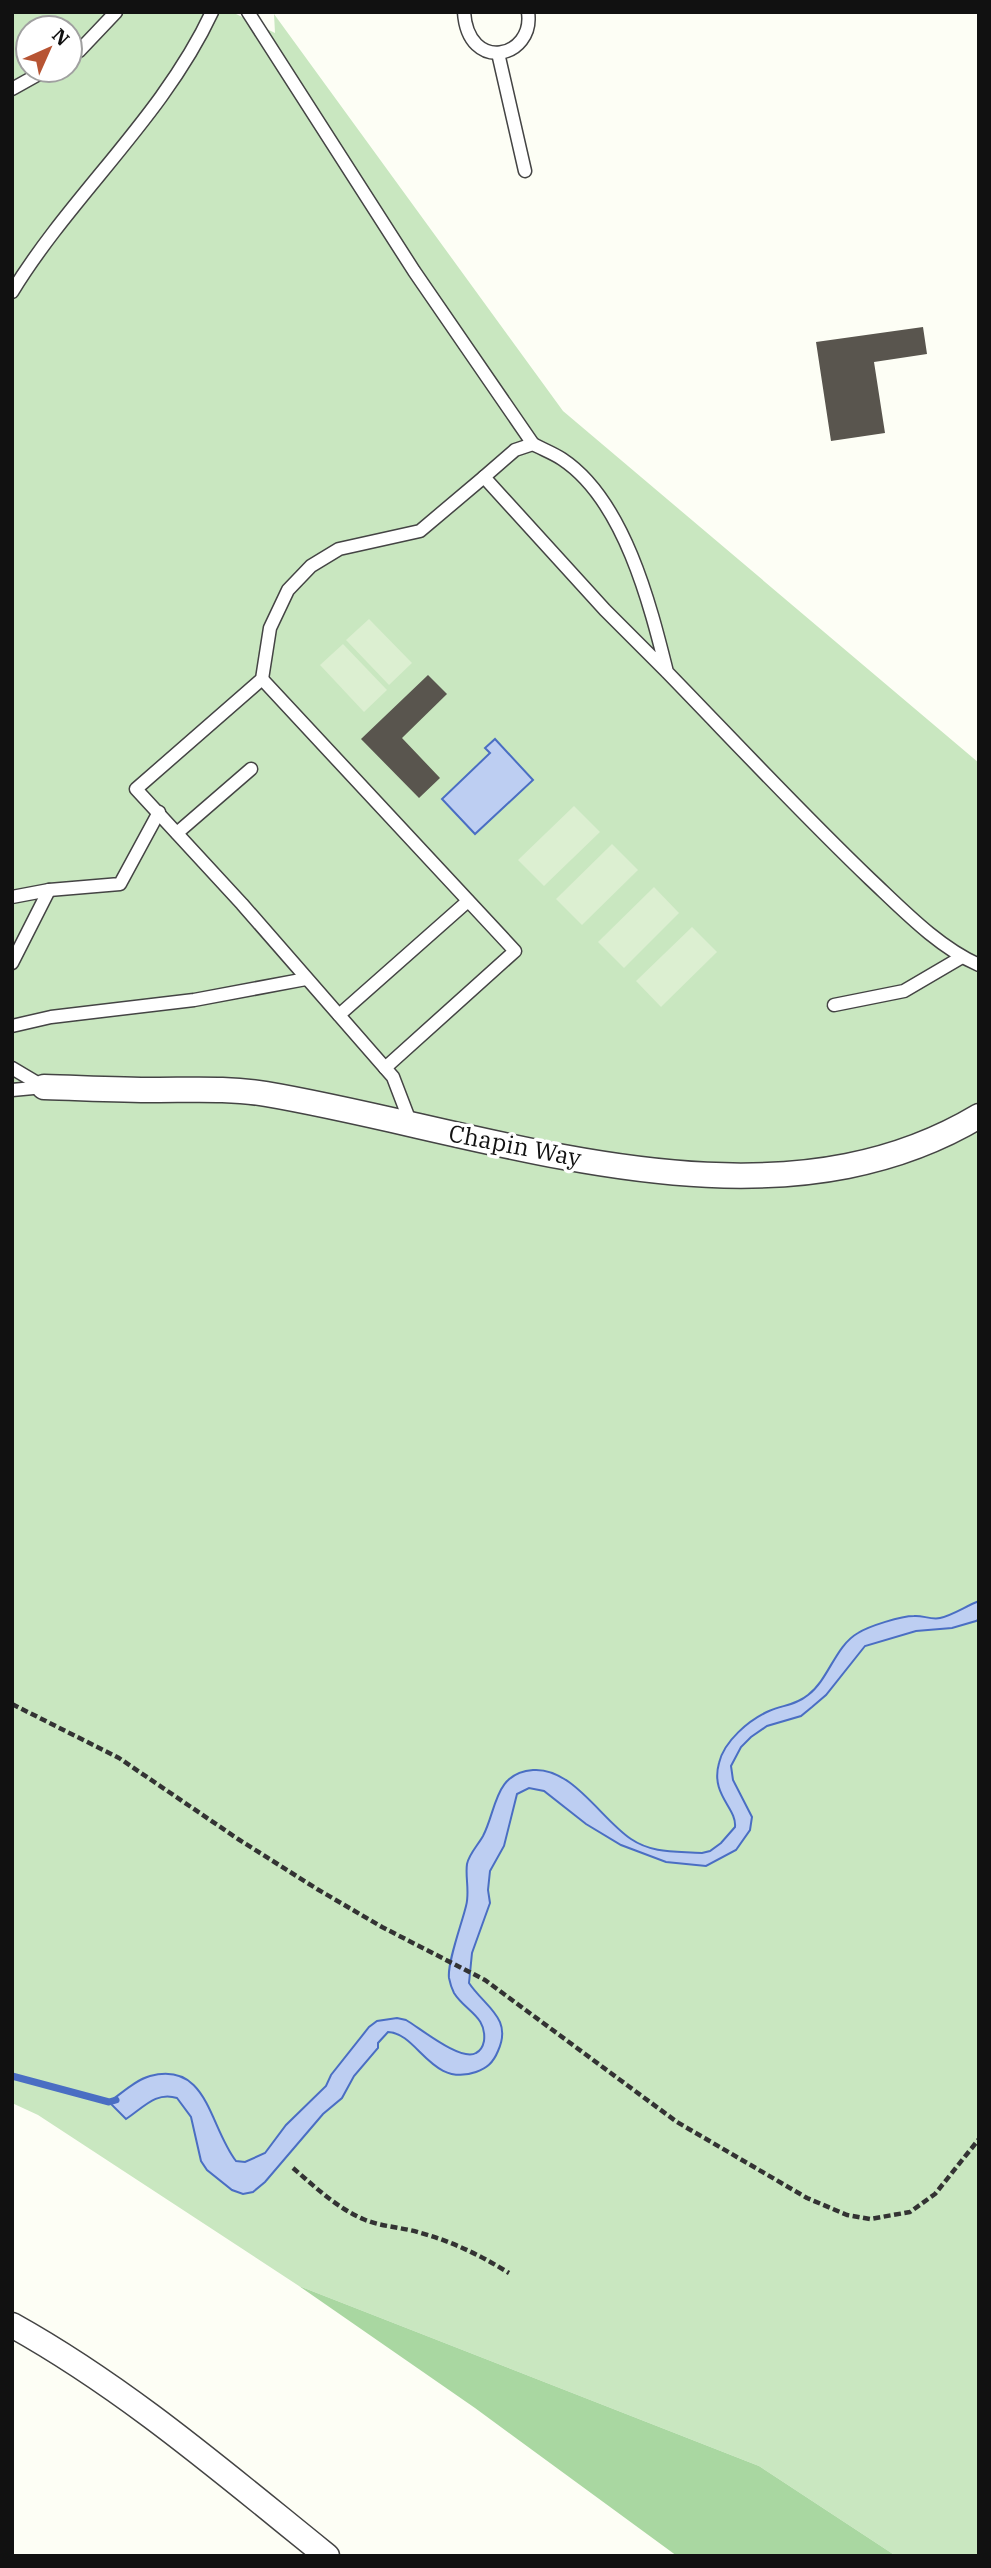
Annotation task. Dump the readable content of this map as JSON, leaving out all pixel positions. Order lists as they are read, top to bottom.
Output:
{
  "streets": {
    "street": ["Chapin Way"]
  },
  "north": "top right"
}
